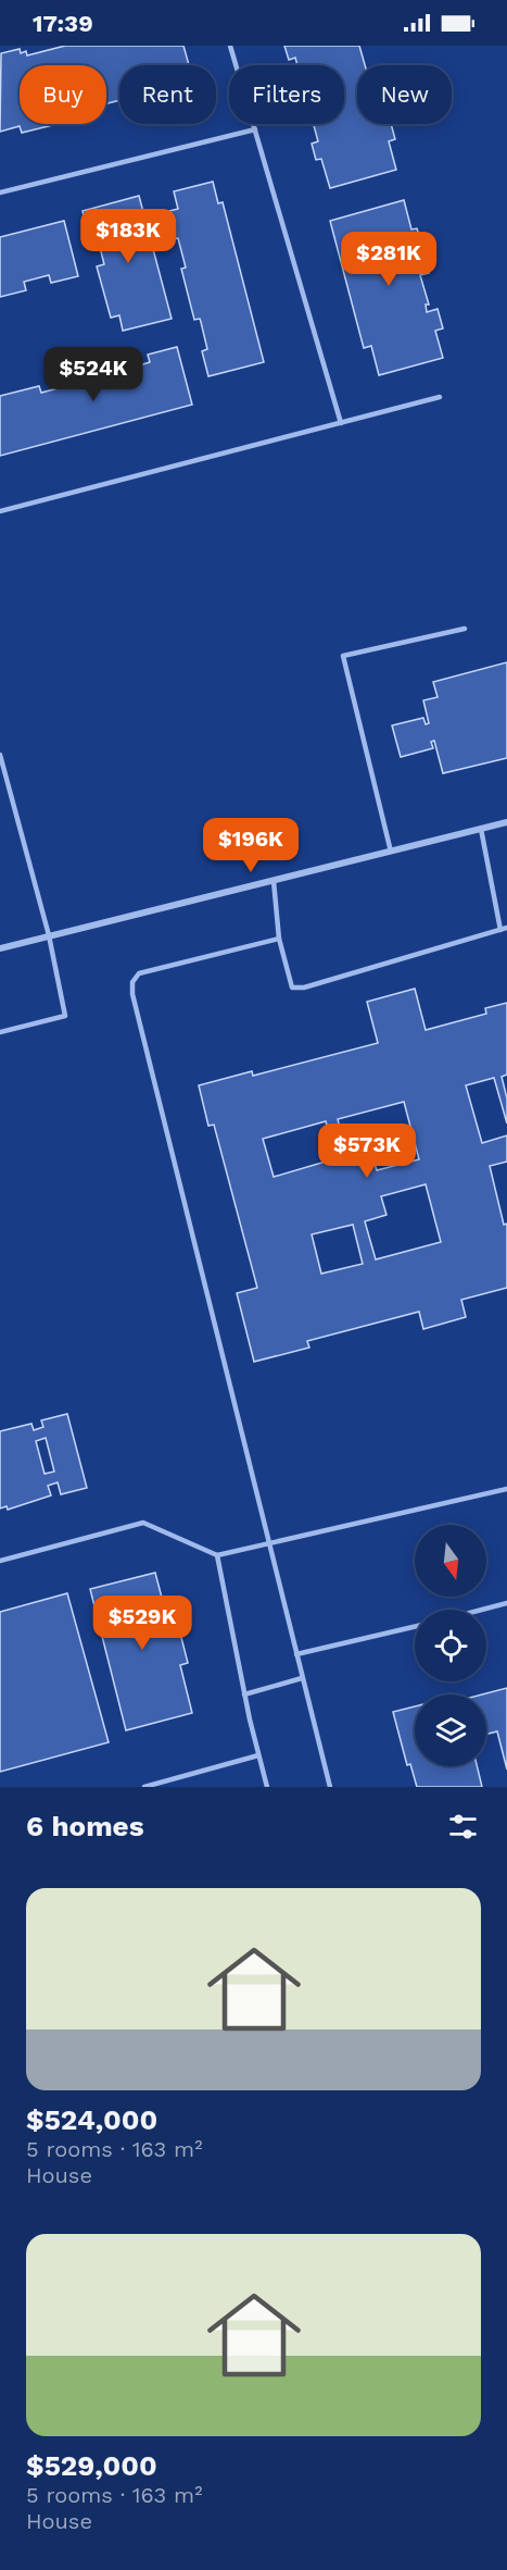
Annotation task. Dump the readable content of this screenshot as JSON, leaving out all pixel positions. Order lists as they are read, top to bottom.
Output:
{
  "north": "bottom",
  "page": {
    "status": "17:39",
    "chip": [
      "Buy",
      "Rent",
      "Filters",
      "New"
    ],
    "price": [
      "$183K",
      "$281K",
      "$524K",
      "$196K",
      "$573K",
      "$529K"
    ],
    "heading": "6 homes",
    "list": [
      {
        "name": "$524,000",
        "note": "5 rooms · 163 m² · House"
      },
      {
        "name": "$529,000",
        "note": "5 rooms · 163 m² · House"
      }
    ]
  }
}
